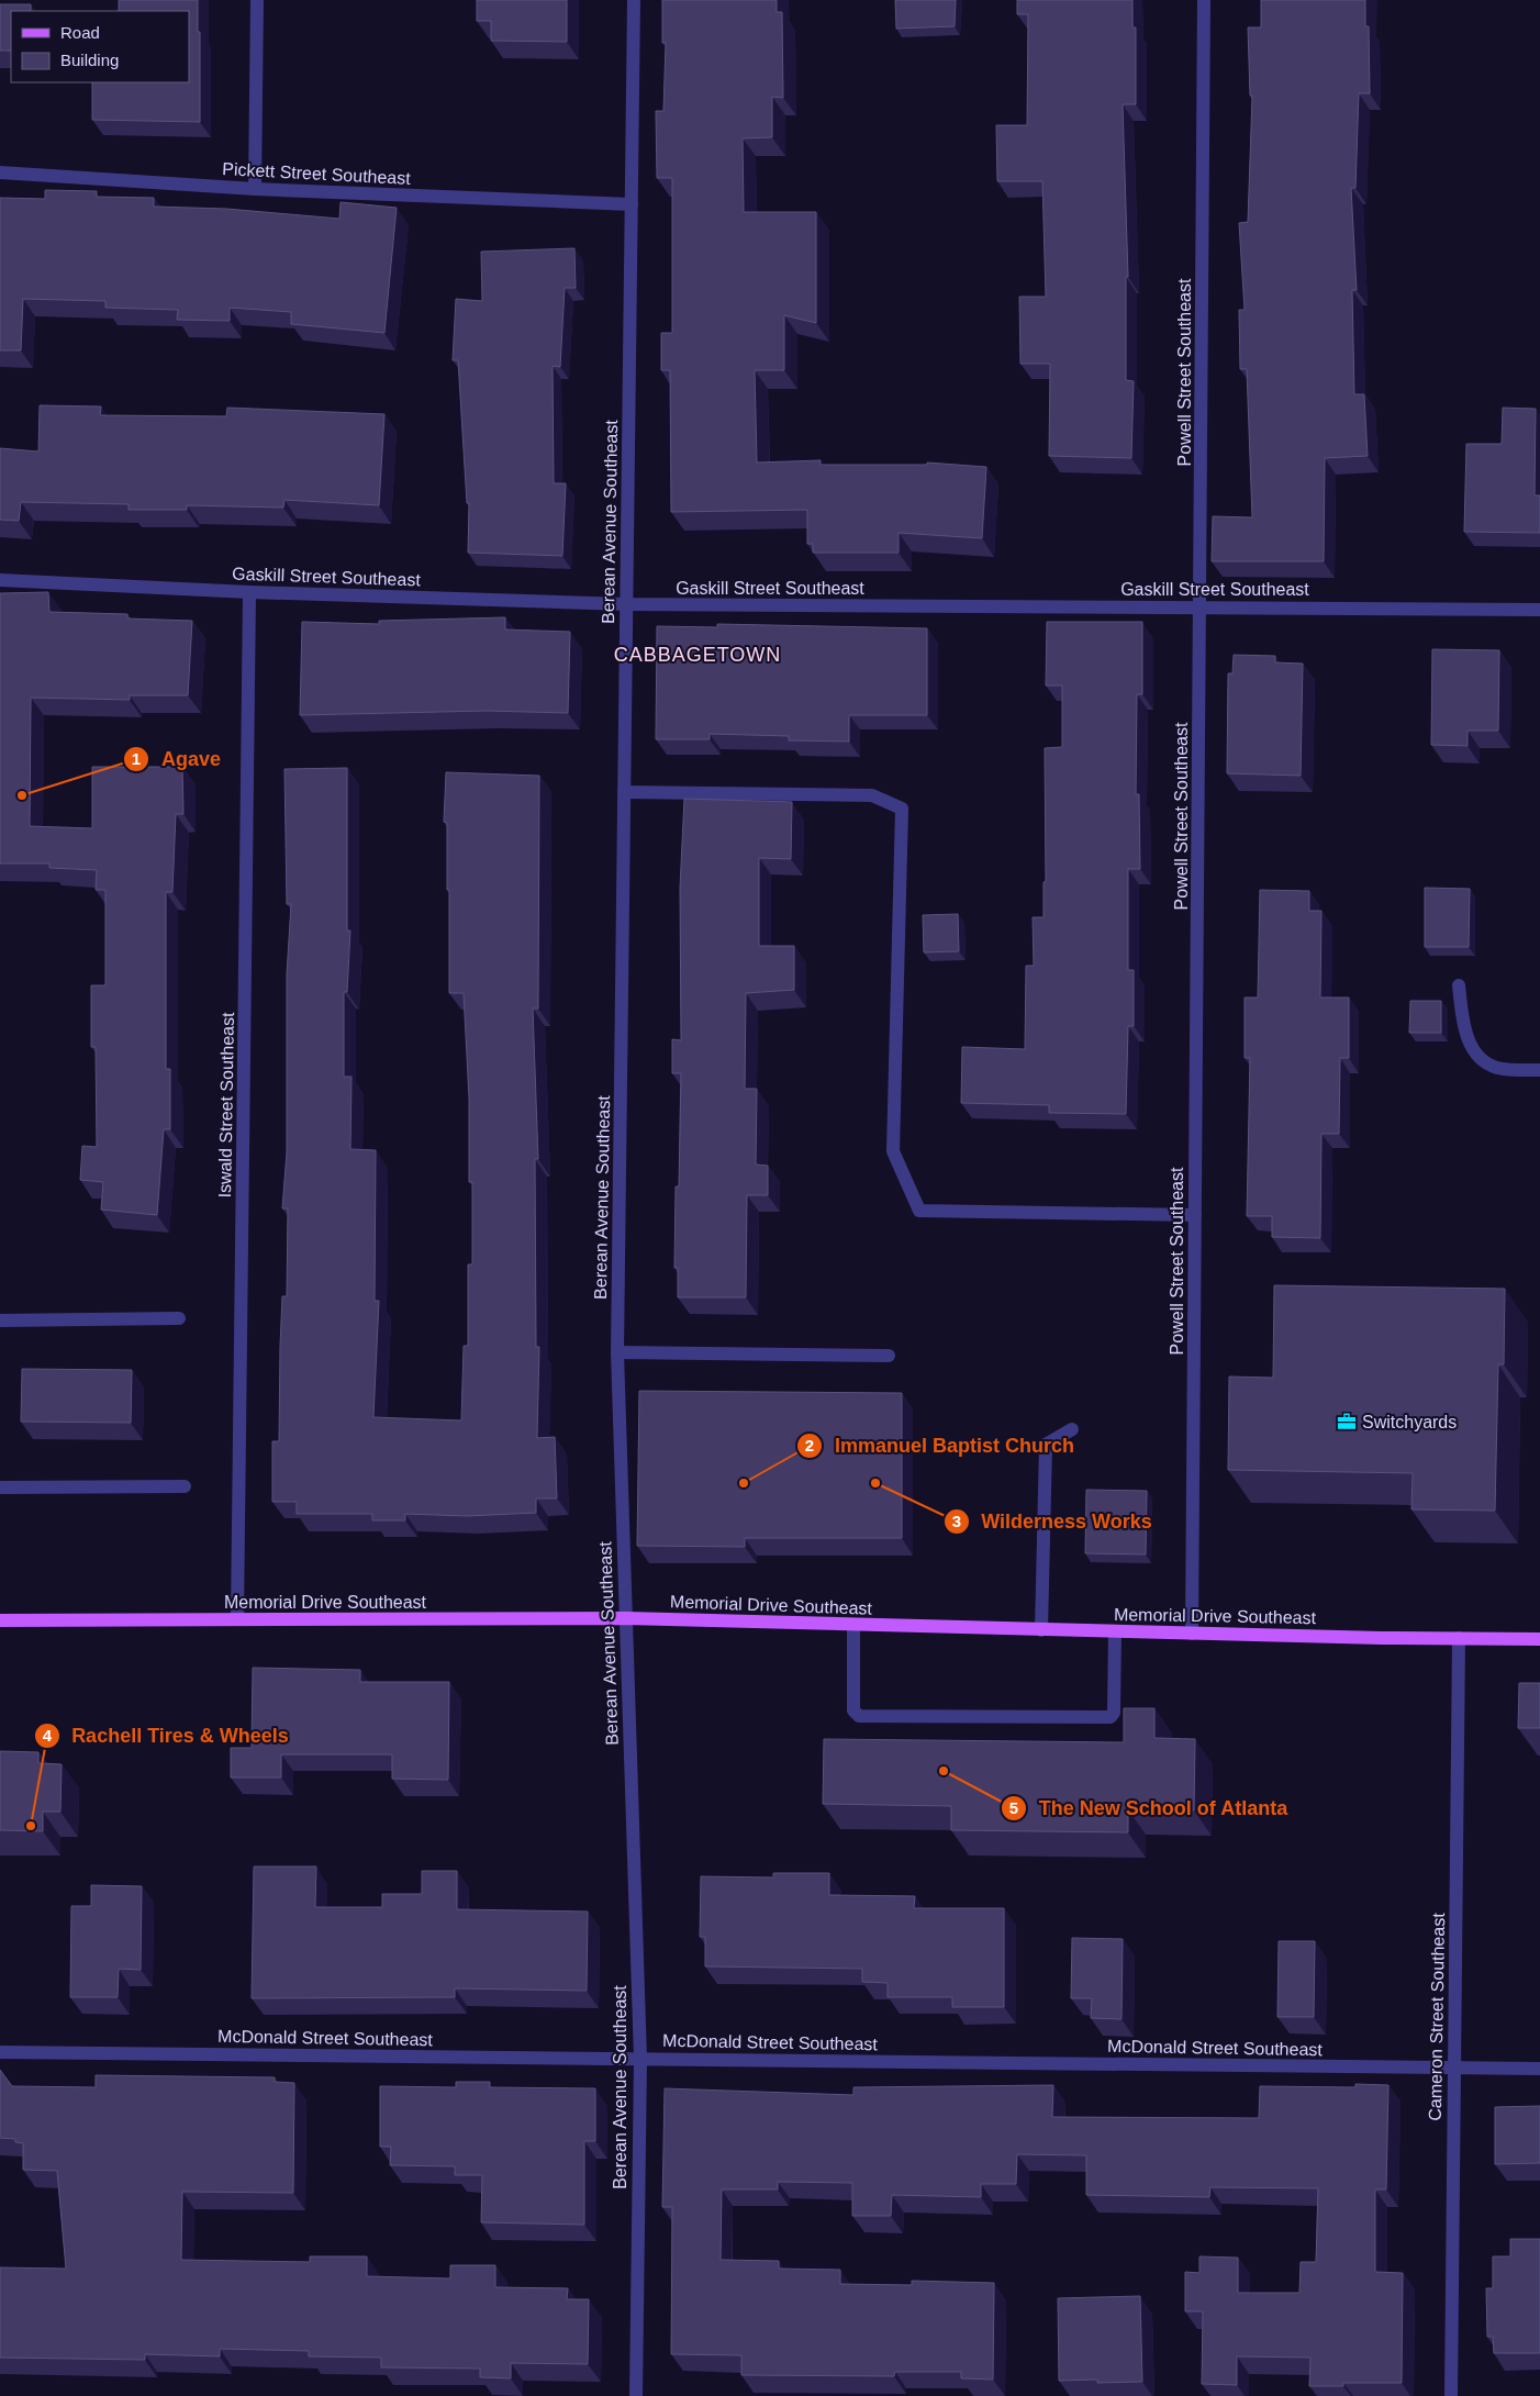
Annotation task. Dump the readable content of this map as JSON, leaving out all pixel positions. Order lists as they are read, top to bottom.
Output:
{
  "streets": {
    "main road": ["Memorial Drive Southeast"],
    "street": [
      "Pickett Street Southeast",
      "Powell Street Southeast",
      "Berean Avenue Southeast",
      "Gaskill Street Southeast",
      "Iswald Street Southeast",
      "Cameron Street Southeast",
      "McDonald Street Southeast"
    ]
  },
  "crossings": [
    ["Pickett Street Southeast", "Berean Avenue Southeast"],
    ["Powell Street Southeast", "Gaskill Street Southeast"],
    ["Powell Street Southeast", "Memorial Drive Southeast"],
    ["Berean Avenue Southeast", "Gaskill Street Southeast"],
    ["Berean Avenue Southeast", "Memorial Drive Southeast"],
    ["Berean Avenue Southeast", "McDonald Street Southeast"],
    ["Gaskill Street Southeast", "Iswald Street Southeast"],
    ["Iswald Street Southeast", "Memorial Drive Southeast"],
    ["Memorial Drive Southeast", "Cameron Street Southeast"],
    ["Cameron Street Southeast", "McDonald Street Southeast"]
  ],
  "districts": ["CABBAGETOWN"],
  "places": {
    "other": [
      "Agave",
      "Immanuel Baptist Church",
      "Wilderness Works",
      "The New School of Atlanta",
      "Rachell Tires & Wheels"
    ],
    "office": ["Switchyards"]
  },
  "legend": ["Road", "Building"]
}
